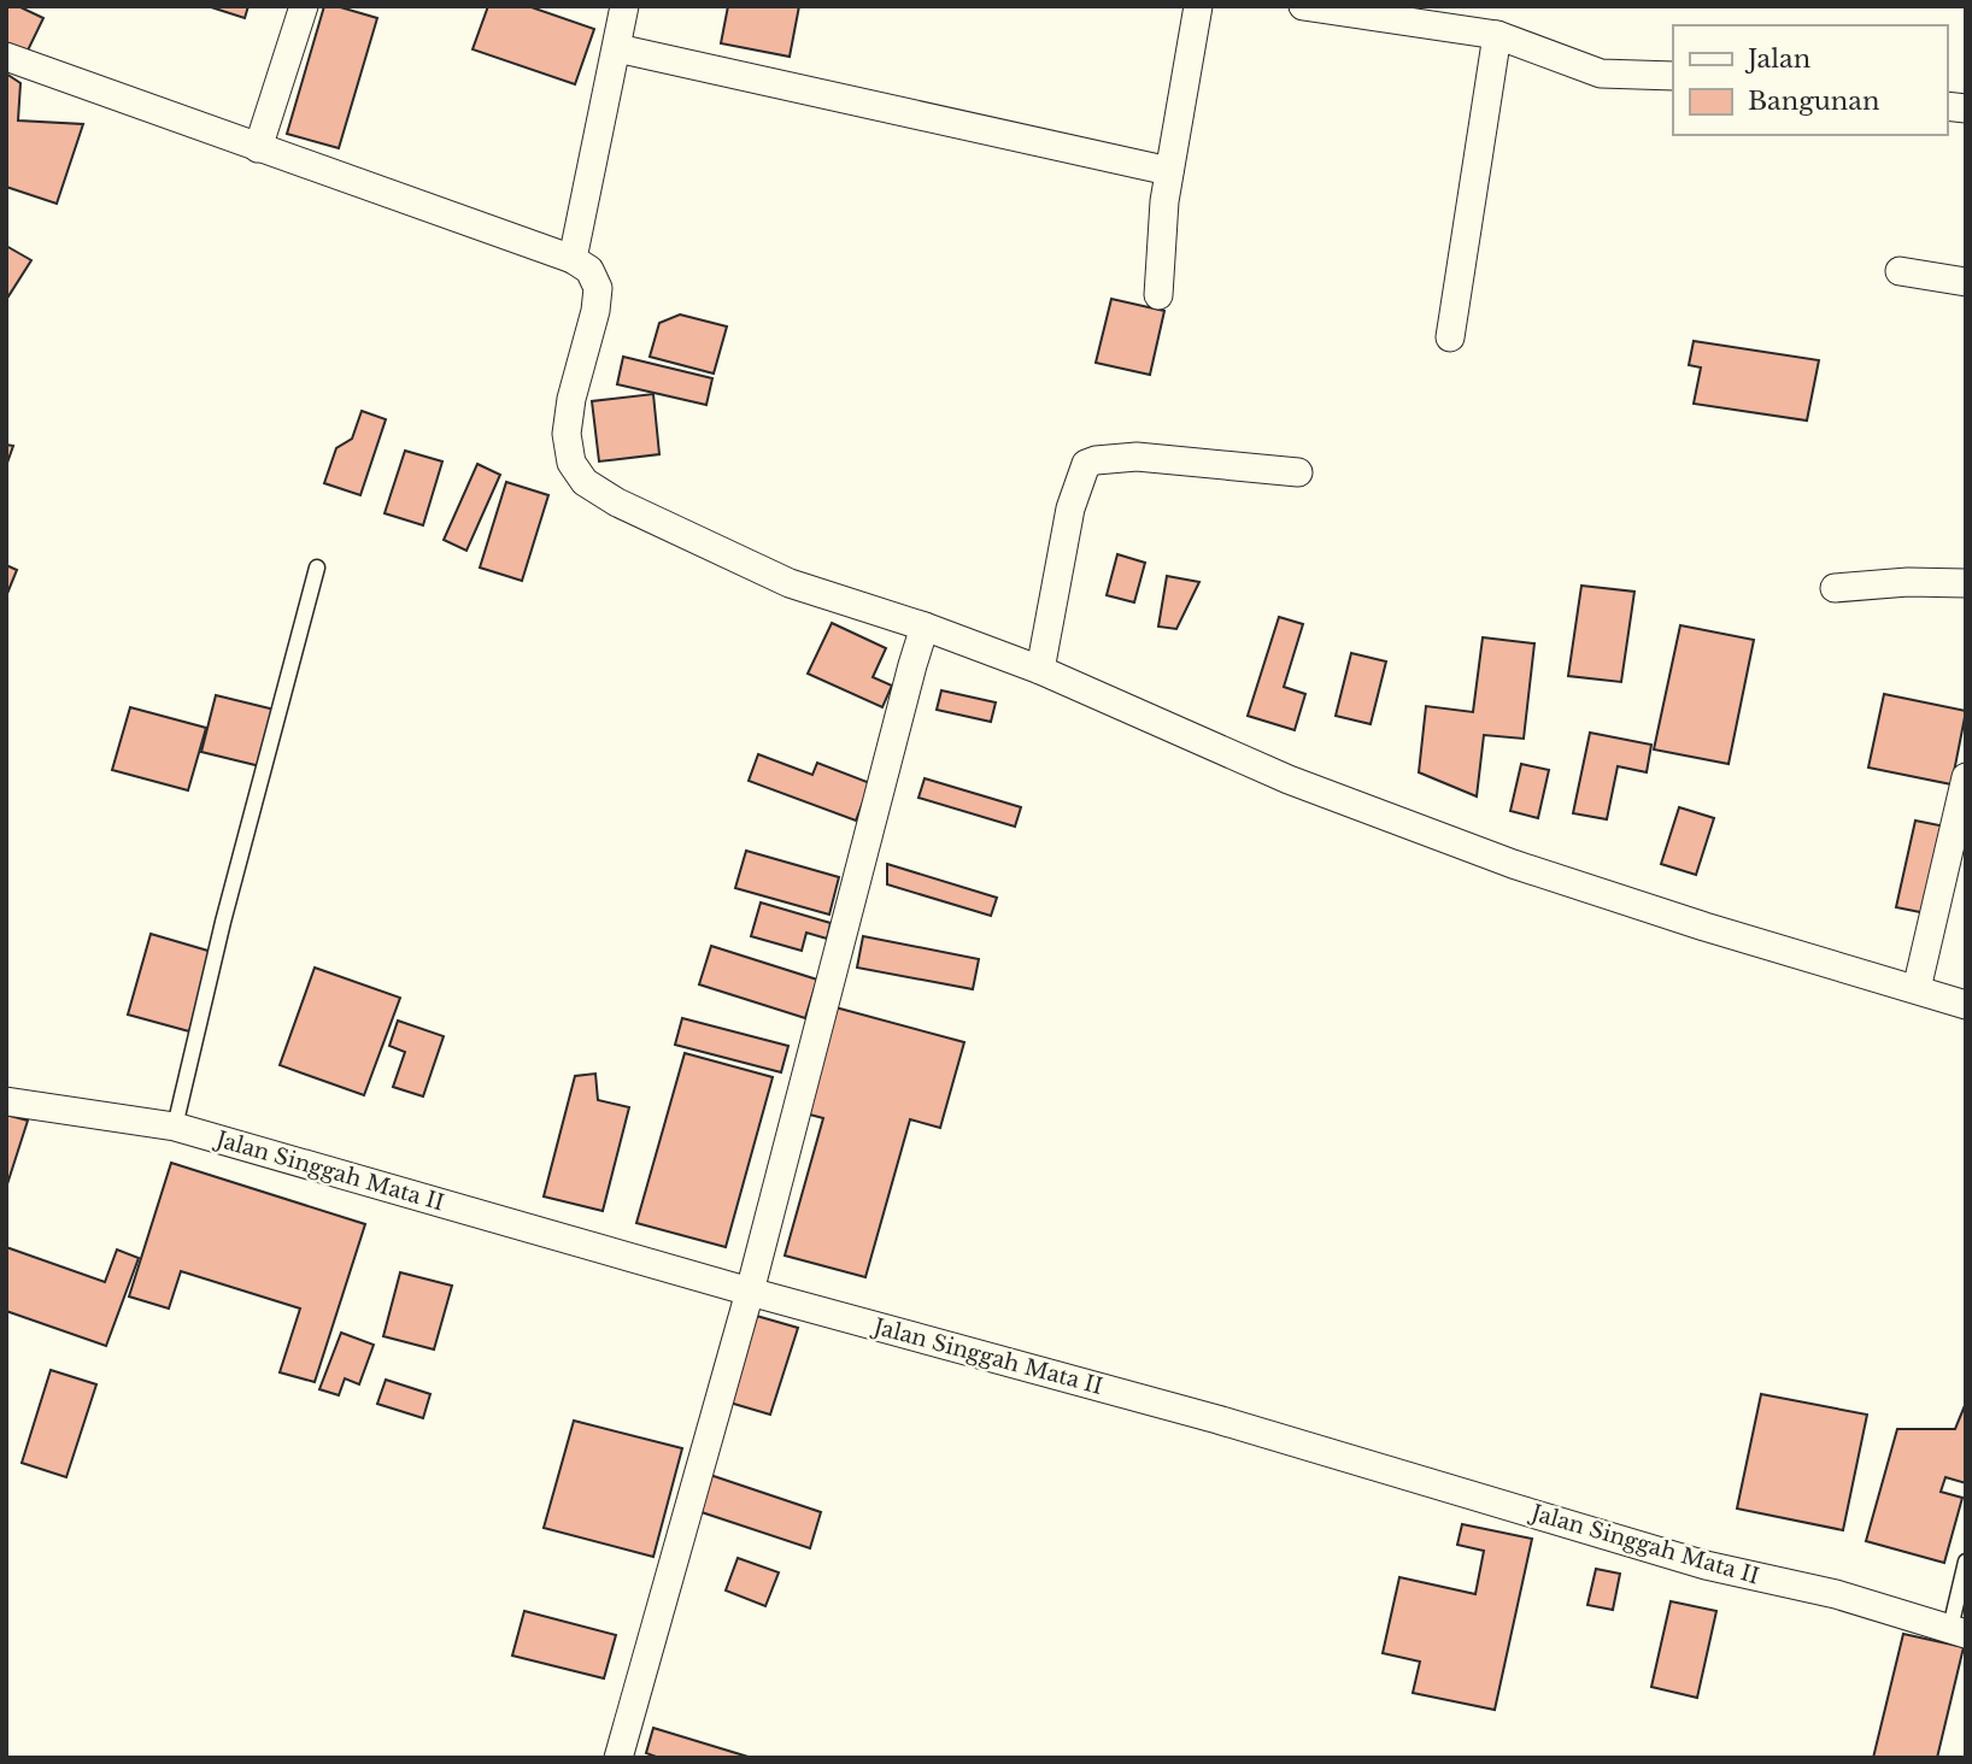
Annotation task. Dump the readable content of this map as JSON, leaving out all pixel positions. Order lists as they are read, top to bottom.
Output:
{
  "streets": {
    "street": ["Jalan Singgah Mata II"]
  },
  "legend": ["Jalan", "Bangunan"]
}
